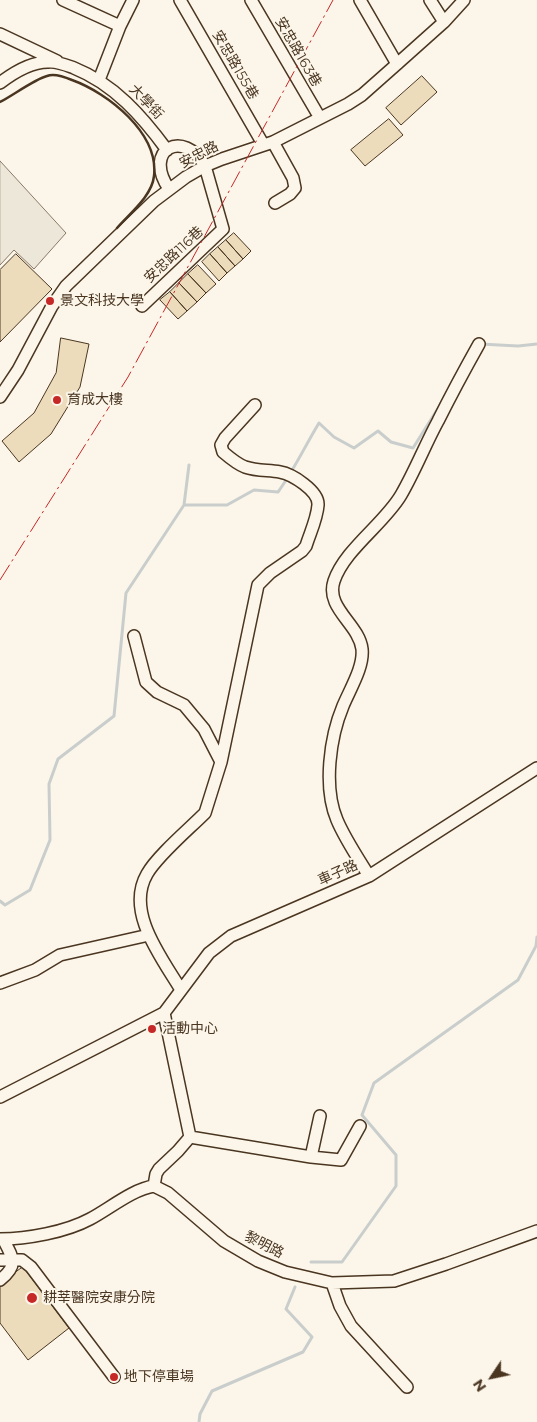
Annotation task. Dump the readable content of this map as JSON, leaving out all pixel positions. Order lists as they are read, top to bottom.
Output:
{
  "streets": {
    "street": [
      "安忠路163巷",
      "安忠路155巷",
      "大學街",
      "安忠路",
      "安忠路116巷",
      "車子路",
      "黎明路"
    ]
  },
  "crossings": [
    ["安忠路163巷", "安忠路"],
    ["安忠路155巷", "安忠路"],
    ["安忠路", "安忠路116巷"]
  ],
  "places": [
    "景文科技大學",
    "育成大樓",
    "活動中心",
    "耕莘醫院安康分院",
    "地下停車場"
  ],
  "north": "bottom left"
}
